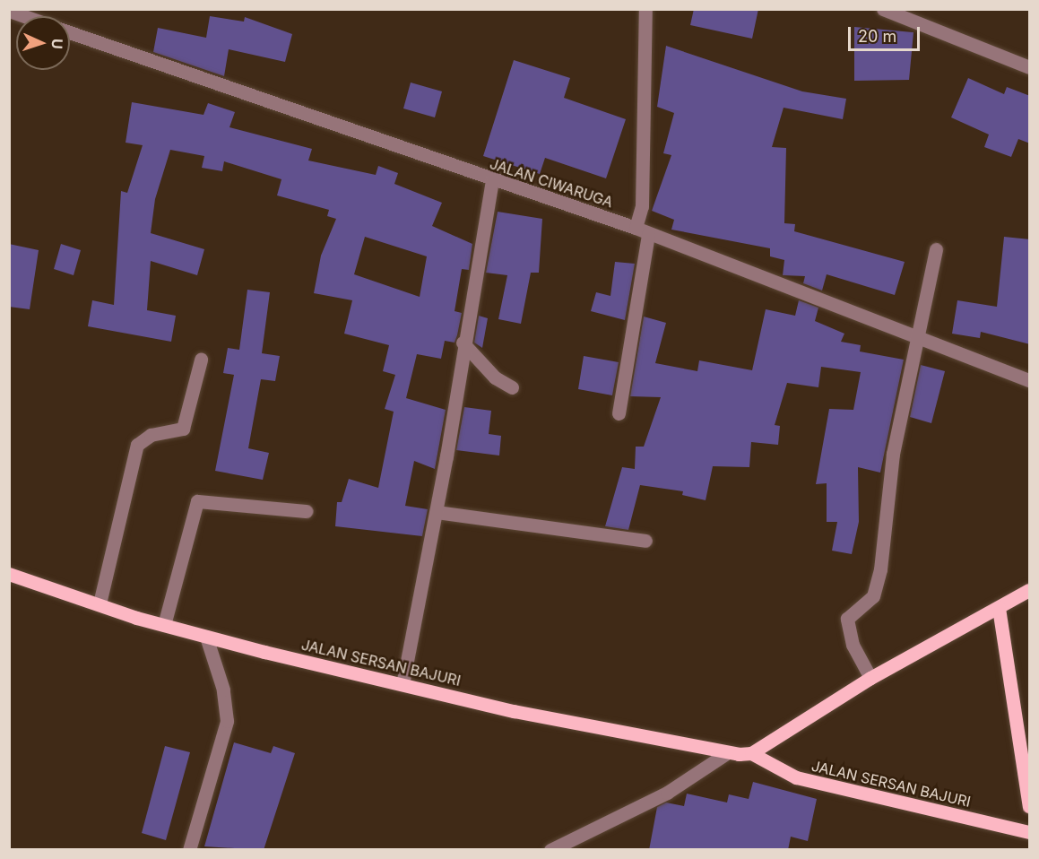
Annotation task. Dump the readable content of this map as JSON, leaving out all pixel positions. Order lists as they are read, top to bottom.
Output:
{
  "streets": {
    "main road": ["JALAN SERSAN BAJURI"],
    "street": ["JALAN CIWARUGA"]
  },
  "scale_bar": "20 m",
  "north": "right"
}
